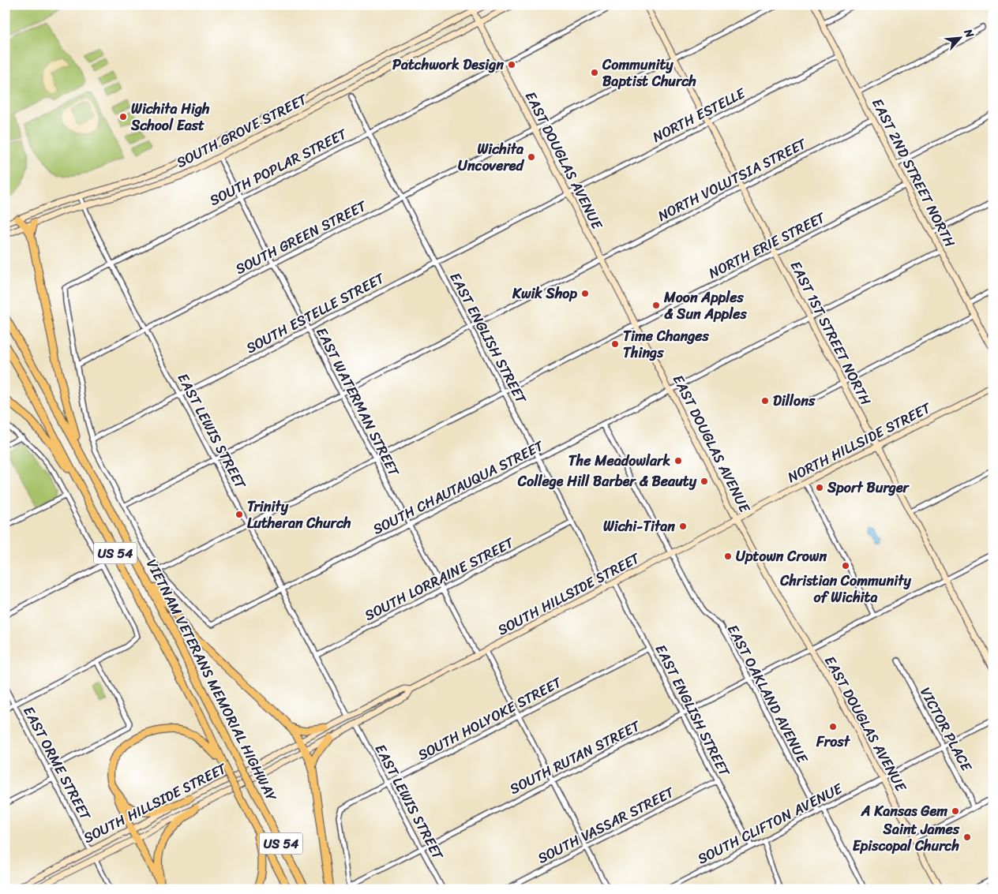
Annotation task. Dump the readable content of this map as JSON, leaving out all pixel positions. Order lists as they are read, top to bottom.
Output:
{
  "streets": {
    "highway": ["US 54", "VIETNAM VETERANS MEMORIAL HIGHWAY"],
    "main road": [
      "SOUTH GROVE STREET",
      "EAST DOUGLAS AVENUE",
      "EAST 2ND STREET NORTH",
      "EAST 1ST STREET NORTH",
      "NORTH HILLSIDE STREET",
      "SOUTH HILLSIDE STREET"
    ],
    "street": [
      "NORTH ESTELLE",
      "SOUTH POPLAR STREET",
      "NORTH VOLUTSIA STREET",
      "SOUTH GREEN STREET",
      "NORTH ERIE STREET",
      "SOUTH ESTELLE STREET",
      "EAST ENGLISH STREET",
      "EAST WATERMAN STREET",
      "EAST LEWIS STREET",
      "SOUTH CHAUTAUQUA STREET",
      "SOUTH LORRAINE STREET",
      "EAST OAKLAND AVENUE",
      "SOUTH HOLYOKE STREET",
      "VICTOR PLACE",
      "SOUTH RUTAN STREET",
      "EAST ORME STREET",
      "SOUTH CLIFTON AVENUE",
      "SOUTH VASSAR STREET"
    ]
  },
  "crossings": [
    ["NORTH ESTELLE", "EAST DOUGLAS AVENUE"],
    ["NORTH ESTELLE", "EAST 2ND STREET NORTH"],
    ["NORTH ESTELLE", "SOUTH ESTELLE STREET"],
    ["NORTH ESTELLE", "EAST 1ST STREET NORTH"],
    ["SOUTH GROVE STREET", "EAST DOUGLAS AVENUE"],
    ["SOUTH GROVE STREET", "EAST WATERMAN STREET"],
    ["SOUTH GROVE STREET", "EAST LEWIS STREET"],
    ["EAST DOUGLAS AVENUE", "SOUTH POPLAR STREET"],
    ["EAST DOUGLAS AVENUE", "NORTH VOLUTSIA STREET"],
    ["EAST DOUGLAS AVENUE", "SOUTH GREEN STREET"],
    ["EAST DOUGLAS AVENUE", "NORTH ERIE STREET"],
    ["EAST DOUGLAS AVENUE", "SOUTH ESTELLE STREET"],
    ["EAST DOUGLAS AVENUE", "NORTH HILLSIDE STREET"],
    ["EAST DOUGLAS AVENUE", "SOUTH CHAUTAUQUA STREET"],
    ["EAST DOUGLAS AVENUE", "SOUTH HILLSIDE STREET"],
    ["EAST DOUGLAS AVENUE", "SOUTH RUTAN STREET"],
    ["EAST DOUGLAS AVENUE", "SOUTH CLIFTON AVENUE"],
    ["SOUTH POPLAR STREET", "SOUTH GREEN STREET"],
    ["SOUTH POPLAR STREET", "EAST ENGLISH STREET"],
    ["SOUTH POPLAR STREET", "EAST WATERMAN STREET"],
    ["SOUTH POPLAR STREET", "EAST LEWIS STREET"],
    ["EAST 2ND STREET NORTH", "NORTH VOLUTSIA STREET"],
    ["EAST 2ND STREET NORTH", "NORTH ERIE STREET"],
    ["EAST 2ND STREET NORTH", "SOUTH CHAUTAUQUA STREET"],
    ["NORTH VOLUTSIA STREET", "EAST 1ST STREET NORTH"],
    ["NORTH VOLUTSIA STREET", "EAST ENGLISH STREET"],
    ["NORTH VOLUTSIA STREET", "EAST WATERMAN STREET"],
    ["NORTH VOLUTSIA STREET", "EAST LEWIS STREET"],
    ["SOUTH GREEN STREET", "EAST 1ST STREET NORTH"],
    ["SOUTH GREEN STREET", "EAST ENGLISH STREET"],
    ["SOUTH GREEN STREET", "EAST WATERMAN STREET"],
    ["SOUTH GREEN STREET", "EAST LEWIS STREET"],
    ["NORTH ERIE STREET", "EAST 1ST STREET NORTH"],
    ["NORTH ERIE STREET", "EAST ENGLISH STREET"],
    ["NORTH ERIE STREET", "EAST WATERMAN STREET"],
    ["NORTH ERIE STREET", "EAST LEWIS STREET"],
    ["NORTH ERIE STREET", "SOUTH CHAUTAUQUA STREET"],
    ["SOUTH ESTELLE STREET", "EAST ENGLISH STREET"],
    ["SOUTH ESTELLE STREET", "EAST WATERMAN STREET"],
    ["SOUTH ESTELLE STREET", "EAST LEWIS STREET"],
    ["EAST 1ST STREET NORTH", "NORTH HILLSIDE STREET"],
    ["EAST 1ST STREET NORTH", "SOUTH CHAUTAUQUA STREET"],
    ["EAST 1ST STREET NORTH", "SOUTH RUTAN STREET"],
    ["EAST ENGLISH STREET", "SOUTH CHAUTAUQUA STREET"],
    ["EAST ENGLISH STREET", "SOUTH LORRAINE STREET"],
    ["EAST ENGLISH STREET", "SOUTH HILLSIDE STREET"],
    ["EAST ENGLISH STREET", "SOUTH HOLYOKE STREET"],
    ["EAST ENGLISH STREET", "SOUTH RUTAN STREET"],
    ["EAST ENGLISH STREET", "SOUTH CLIFTON AVENUE"],
    ["EAST ENGLISH STREET", "SOUTH VASSAR STREET"],
    ["EAST WATERMAN STREET", "SOUTH CHAUTAUQUA STREET"],
    ["EAST WATERMAN STREET", "SOUTH LORRAINE STREET"],
    ["EAST WATERMAN STREET", "SOUTH HILLSIDE STREET"],
    ["EAST LEWIS STREET", "SOUTH CHAUTAUQUA STREET"],
    ["EAST LEWIS STREET", "SOUTH LORRAINE STREET"],
    ["EAST LEWIS STREET", "SOUTH HILLSIDE STREET"],
    ["EAST LEWIS STREET", "SOUTH HOLYOKE STREET"],
    ["EAST LEWIS STREET", "SOUTH RUTAN STREET"],
    ["NORTH HILLSIDE STREET", "SOUTH HILLSIDE STREET"],
    ["SOUTH CHAUTAUQUA STREET", "EAST OAKLAND AVENUE"],
    ["SOUTH HILLSIDE STREET", "EAST OAKLAND AVENUE"],
    ["SOUTH HILLSIDE STREET", "EAST ORME STREET"],
    ["EAST OAKLAND AVENUE", "SOUTH RUTAN STREET"],
    ["EAST OAKLAND AVENUE", "SOUTH CLIFTON AVENUE"],
    ["SOUTH HOLYOKE STREET", "SOUTH RUTAN STREET"],
    ["VICTOR PLACE", "SOUTH CLIFTON AVENUE"]
  ],
  "places": [
    "Patchwork Design",
    "Community Baptist Church",
    "Wichita High School East",
    "Wichita Uncovered",
    "Kwik Shop",
    "Moon Apples & Sun Apples",
    "Time Changes Things",
    "Dillons",
    "The Meadowlark",
    "College Hill Barber & Beauty",
    "Sport Burger",
    "Trinity Lutheran Church",
    "Wichi-Titan",
    "Uptown Crown",
    "Christian Community of Wichita",
    "Frost",
    "A Kansas Gem",
    "Saint James Episcopal Church"
  ],
  "north": "top right"
}
